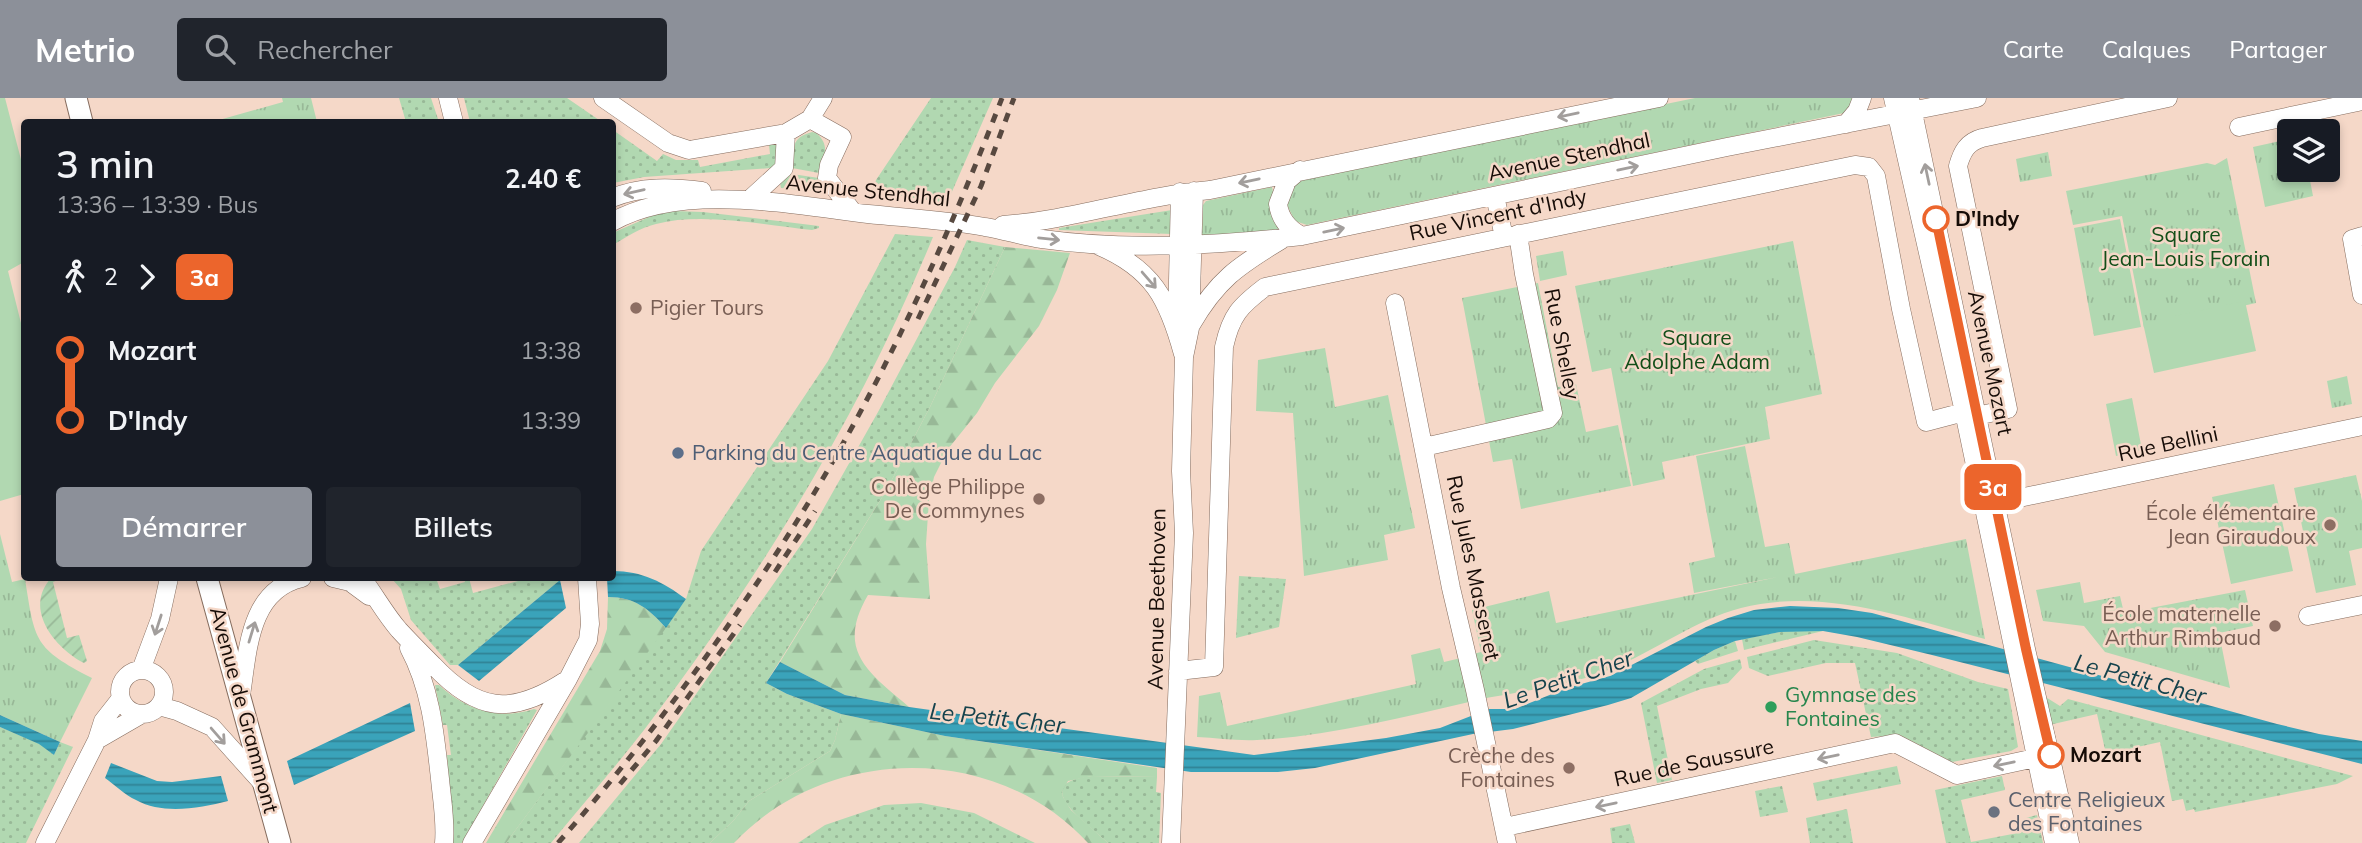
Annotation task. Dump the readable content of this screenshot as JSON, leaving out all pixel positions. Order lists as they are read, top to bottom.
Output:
{
  "streets": {
    "main road": ["Avenue de Grammont"],
    "street": [
      "Avenue Stendhal",
      "Rue Vincent d'Indy",
      "Rue Shelley",
      "Avenue Mozart",
      "Rue Bellini",
      "Rue Jules Massenet",
      "Avenue Beethoven",
      "Rue de Saussure"
    ]
  },
  "crossings": [
    ["Avenue Stendhal", "Avenue Mozart"],
    ["Avenue Stendhal", "Avenue Beethoven"],
    ["Rue Vincent d'Indy", "Rue Shelley"],
    ["Rue Vincent d'Indy", "Avenue Mozart"],
    ["Rue Vincent d'Indy", "Avenue Beethoven"],
    ["Rue Shelley", "Rue Jules Massenet"],
    ["Avenue Mozart", "Rue Bellini"],
    ["Avenue Mozart", "Rue de Saussure"],
    ["Rue Jules Massenet", "Rue de Saussure"]
  ],
  "one_way": ["Rue de Saussure"],
  "water": ["Le Petit Cher"],
  "parks": ["Square Jean-Louis Forain", "Square Adolphe Adam"],
  "places": [
    "D'Indy",
    "Pigier Tours",
    "Parking du Centre Aquatique du Lac",
    "Collège Philippe De Commynes",
    "École élémentaire Jean Giraudoux",
    "École maternelle Arthur Rimbaud",
    "Gymnase des Fontaines",
    "Mozart",
    "Crèche des Fontaines",
    "Centre Religieux des Fontaines"
  ],
  "lines": ["bus line 3a"],
  "page": {
    "header": "Metrio",
    "search": "Rechercher",
    "nav": ["Carte", "Calques", "Partager"],
    "on_map": "3a",
    "heading": ["3 min", "13:36 – 13:39 · Bus", "2.40 €"],
    "legs": ["2", "3a"],
    "list": [
      {
        "name": "Mozart",
        "value": "13:38"
      },
      {
        "name": "D'Indy",
        "value": "13:39"
      }
    ],
    "buttons": ["Démarrer", "Billets"]
  }
}
